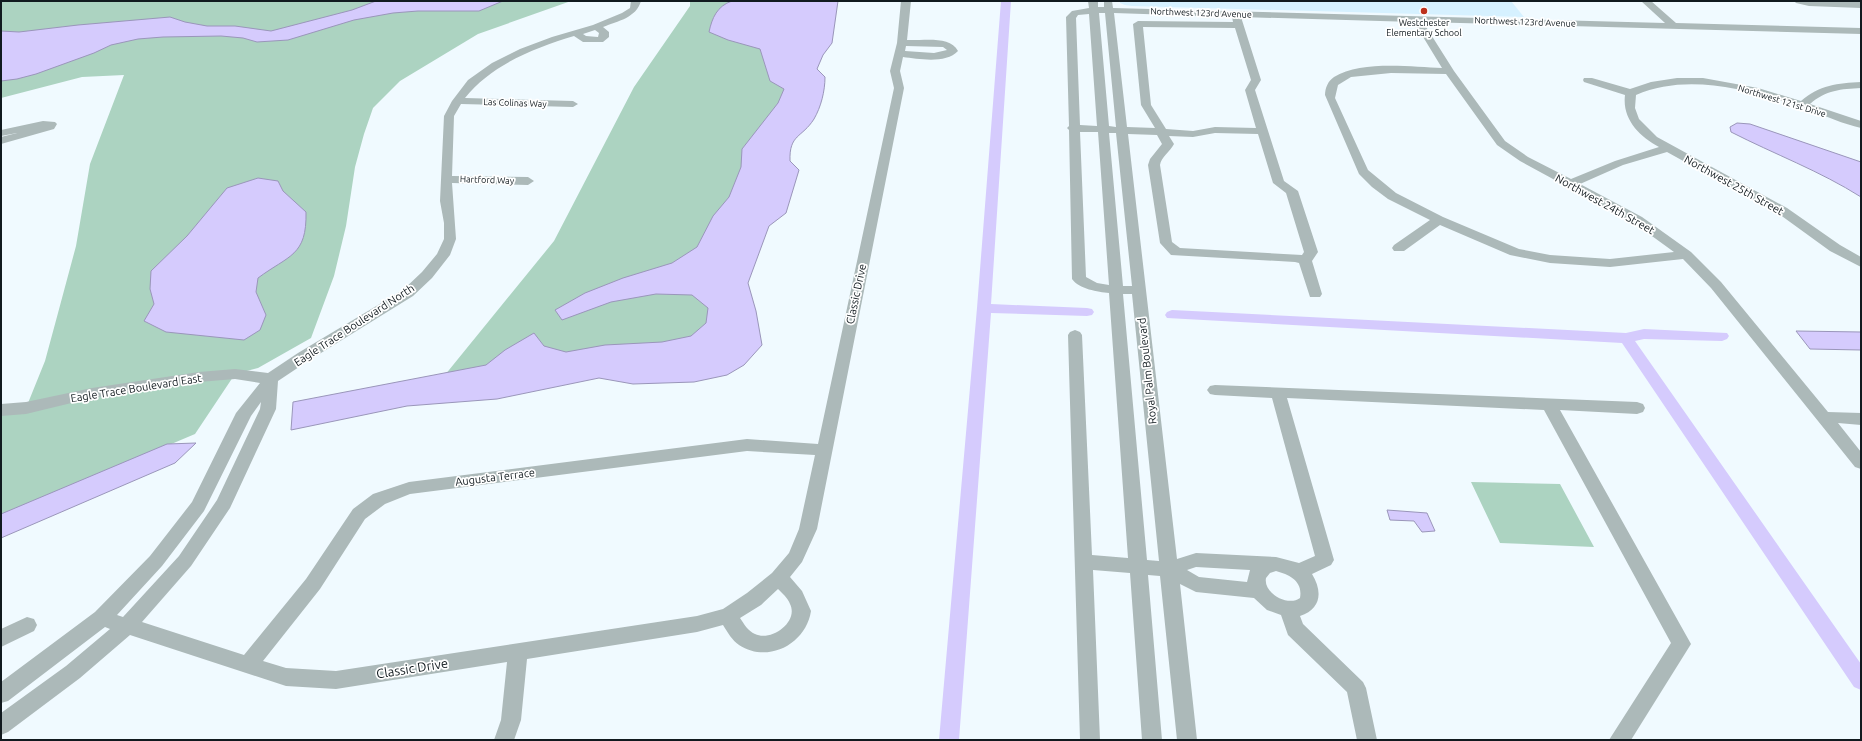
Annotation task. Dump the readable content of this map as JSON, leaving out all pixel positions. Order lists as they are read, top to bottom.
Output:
{
  "streets": {
    "street": [
      "Northwest 123rd Avenue",
      "Northwest 121st Drive",
      "Las Colinas Way",
      "Hartford Way",
      "Northwest 25th Street",
      "Northwest 24th Street",
      "Classic Drive",
      "Eagle Trace Boulevard North",
      "Royal Palm Boulevard",
      "Eagle Trace Boulevard East",
      "Augusta Terrace"
    ]
  },
  "crossings": [
    ["Northwest 123rd Avenue", "Northwest 24th Street"],
    ["Northwest 123rd Avenue", "Royal Palm Boulevard"],
    ["Northwest 121st Drive", "Northwest 25th Street"],
    ["Las Colinas Way", "Eagle Trace Boulevard North"],
    ["Hartford Way", "Eagle Trace Boulevard North"],
    ["Classic Drive", "Eagle Trace Boulevard North"],
    ["Classic Drive", "Augusta Terrace"],
    ["Eagle Trace Boulevard North", "Eagle Trace Boulevard East"]
  ],
  "places": ["Westchester Elementary School"]
}
